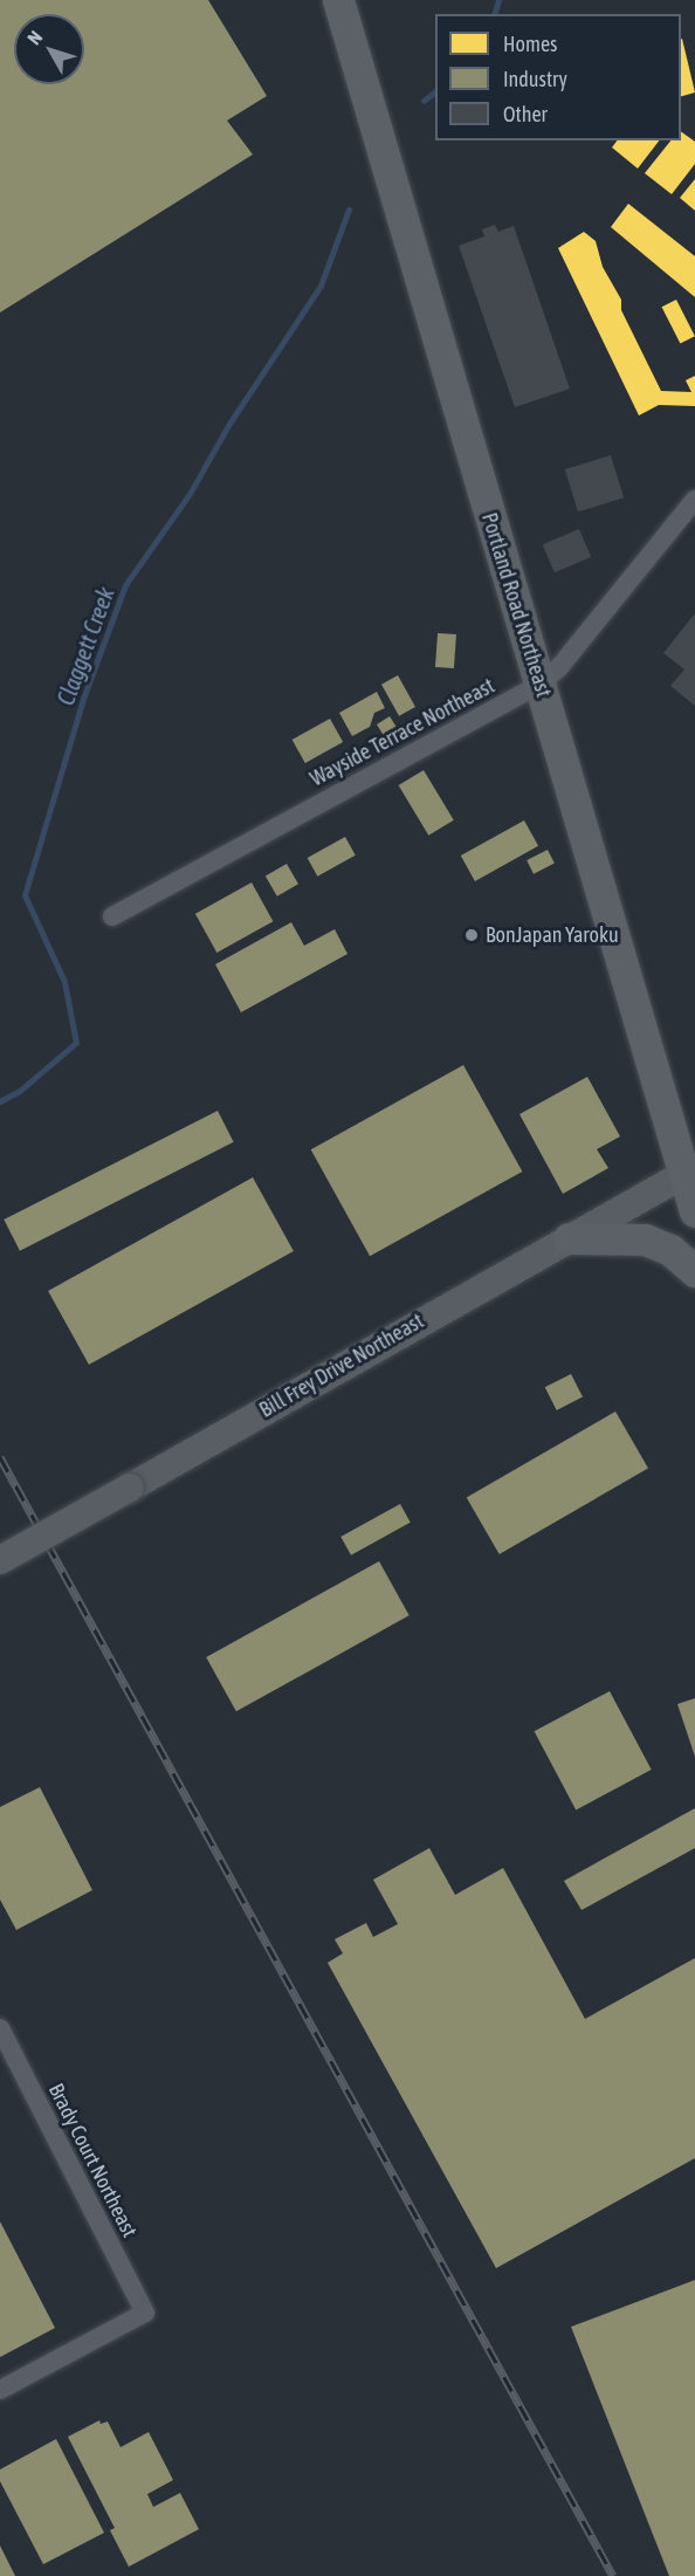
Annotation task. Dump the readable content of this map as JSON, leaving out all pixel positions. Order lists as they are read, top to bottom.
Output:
{
  "streets": {
    "main road": ["Portland Road Northeast"],
    "street": ["Wayside Terrace Northeast", "Bill Frey Drive Northeast", "Brady Court Northeast"]
  },
  "crossings": [
    ["Portland Road Northeast", "Wayside Terrace Northeast"],
    ["Portland Road Northeast", "Bill Frey Drive Northeast"]
  ],
  "water": ["Claggett Creek"],
  "places": ["BonJapan Yaroku"],
  "legend": ["Homes", "Industry", "Other"],
  "north": "top left"
}
